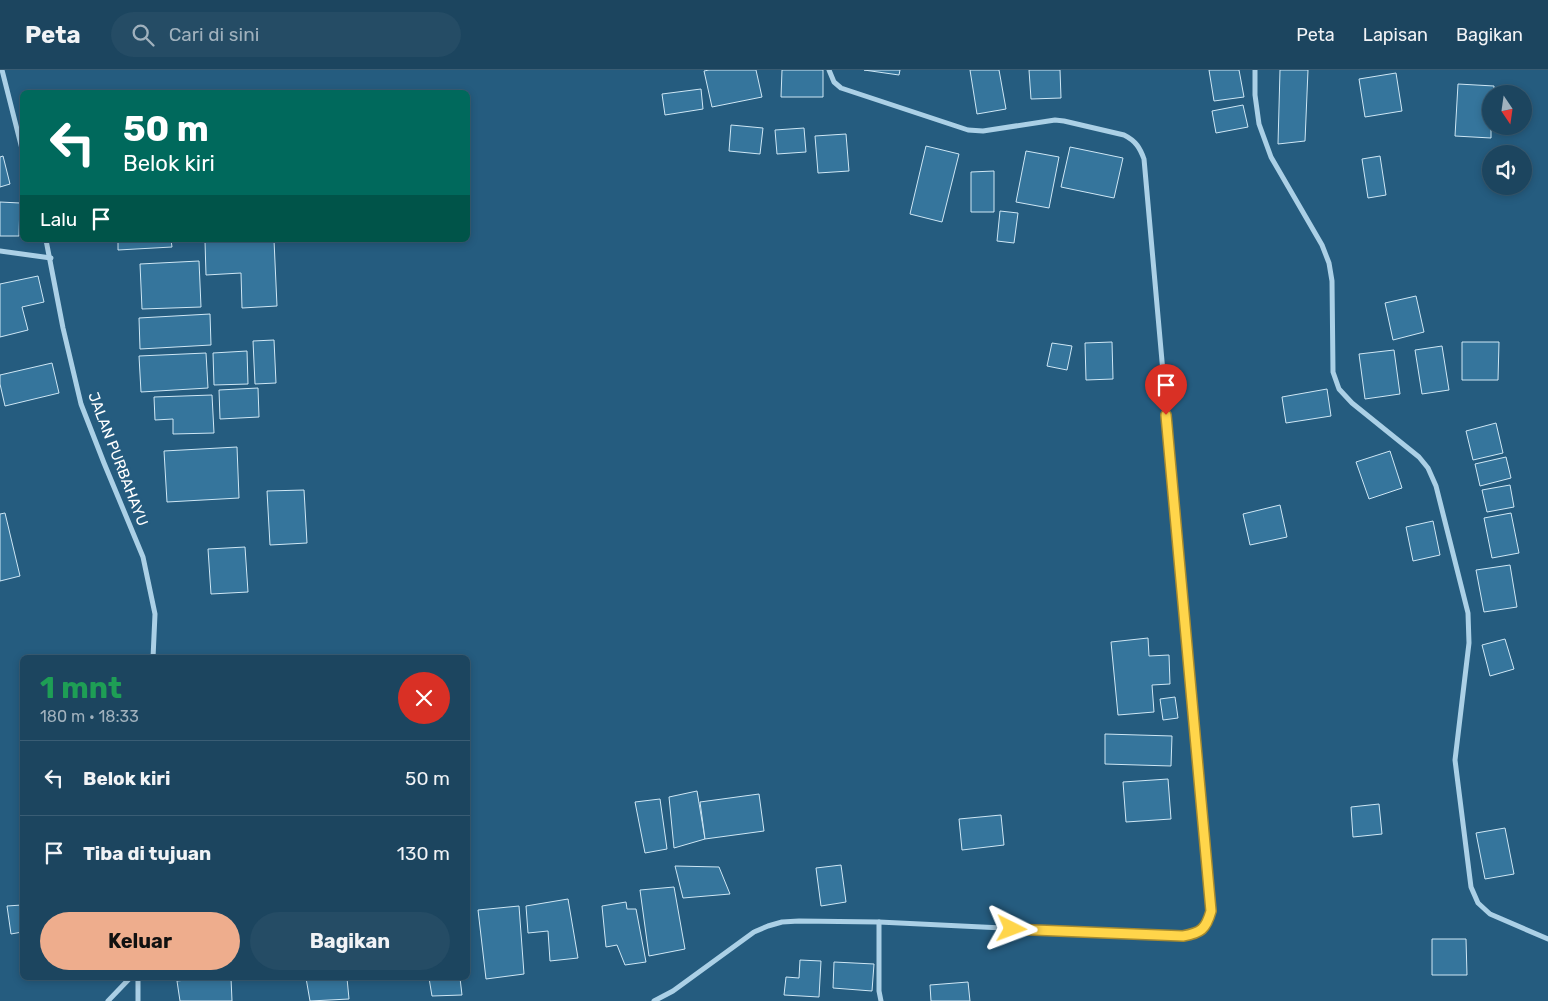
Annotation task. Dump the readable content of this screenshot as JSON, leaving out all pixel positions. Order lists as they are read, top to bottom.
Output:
{
  "streets": {
    "street": ["JALAN PURBAHAYU"]
  },
  "north": "bottom",
  "page": {
    "header": "Peta",
    "search": "Cari di sini",
    "nav": ["Peta", "Lapisan", "Bagikan"],
    "turn": ["50 m", "Belok kiri"],
    "then": "Lalu",
    "heading": ["1 mnt", "180 m · 18:33"],
    "list": [
      {
        "name": "Belok kiri",
        "value": "50 m"
      },
      {
        "name": "Tiba di tujuan",
        "value": "130 m"
      }
    ],
    "buttons": ["Keluar", "Bagikan"]
  }
}
